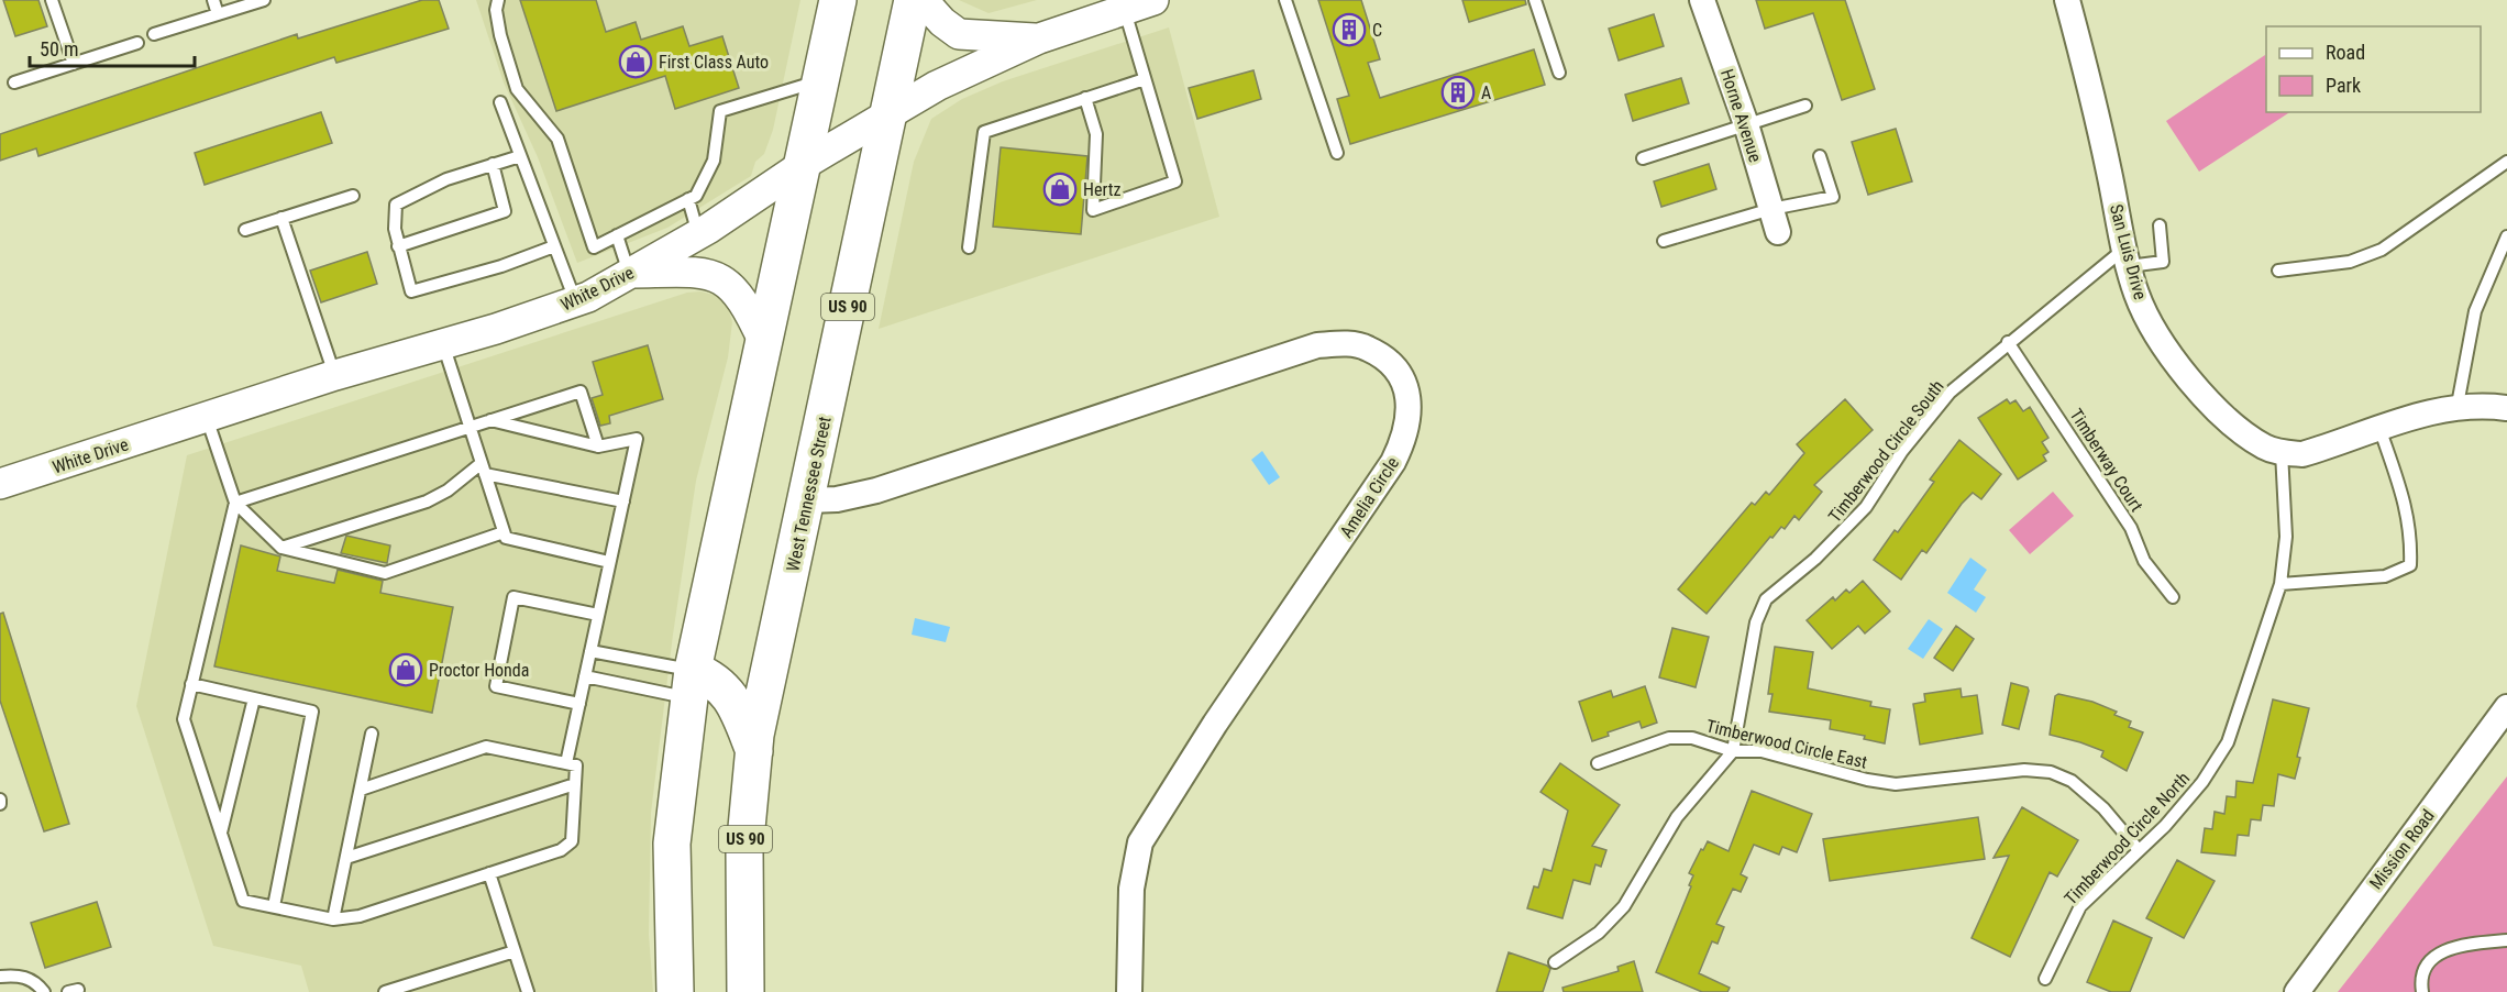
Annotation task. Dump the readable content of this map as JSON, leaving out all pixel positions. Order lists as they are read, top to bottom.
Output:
{
  "streets": {
    "main road": ["US 90", "West Tennessee Street"],
    "street": [
      "Horne Avenue",
      "San Luis Drive",
      "White Drive",
      "Amelia Circle",
      "Mission Road"
    ],
    "lane": [
      "Timberwood Circle South",
      "Timberway Court",
      "Timberwood Circle East",
      "Timberwood Circle North"
    ]
  },
  "crossings": [
    ["San Luis Drive", "Timberwood Circle South"],
    ["San Luis Drive", "Timberwood Circle North"],
    ["White Drive", "West Tennessee Street"],
    ["Timberwood Circle South", "Timberway Court"],
    ["Timberwood Circle South", "Timberwood Circle East"],
    ["West Tennessee Street", "Amelia Circle"],
    ["Timberwood Circle East", "Timberwood Circle North"]
  ],
  "places": {
    "building": ["C", "A"],
    "shop": ["First Class Auto", "Hertz", "Proctor Honda"]
  },
  "legend": ["Road", "Park"],
  "scale_bar": "50 m"
}
